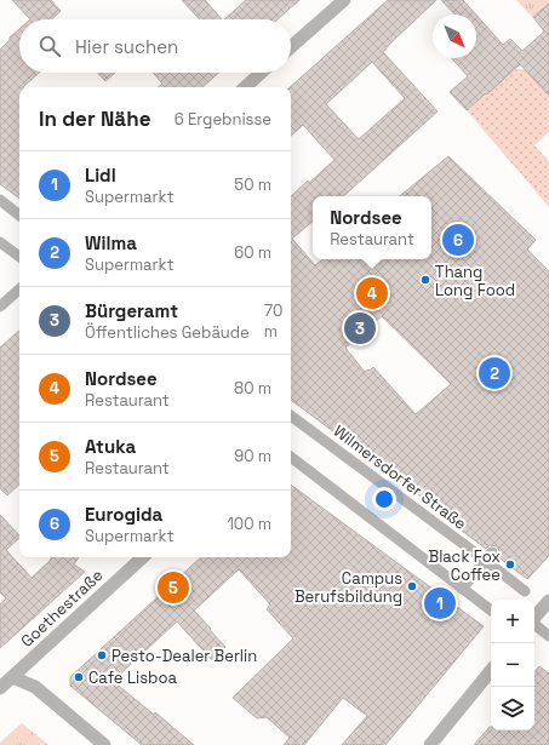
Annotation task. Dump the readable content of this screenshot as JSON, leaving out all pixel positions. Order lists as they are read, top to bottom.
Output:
{
  "streets": {
    "street": ["Wilmersdorfer Straße", "Goethestraße"]
  },
  "places": [
    "Thang Long Food",
    "Black Fox Coffee",
    "Campus Berufsbildung",
    "Pesto-Dealer Berlin",
    "Cafe Lisboa"
  ],
  "north": "bottom right",
  "page": {
    "search": "Hier suchen",
    "heading": ["In der Nähe", "6 Ergebnisse"],
    "list": [
      {
        "mark": "1",
        "name": "Lidl",
        "note": "Supermarkt",
        "value": "50 m"
      },
      {
        "mark": "2",
        "name": "Wilma",
        "note": "Supermarkt",
        "value": "60 m"
      },
      {
        "mark": "3",
        "name": "Bürgeramt",
        "note": "Öffentliches Gebäude",
        "value": "70 m"
      },
      {
        "mark": "4",
        "name": "Nordsee",
        "note": "Restaurant",
        "value": "80 m"
      },
      {
        "mark": "5",
        "name": "Atuka",
        "note": "Restaurant",
        "value": "90 m"
      },
      {
        "mark": "6",
        "name": "Eurogida",
        "note": "Supermarkt",
        "value": "100 m"
      }
    ],
    "popup": ["Nordsee", "Restaurant"],
    "pins": [
      "6",
      "4",
      "3",
      "2",
      "5",
      "1"
    ],
    "map_buttons": ["+", "−"]
  }
}
